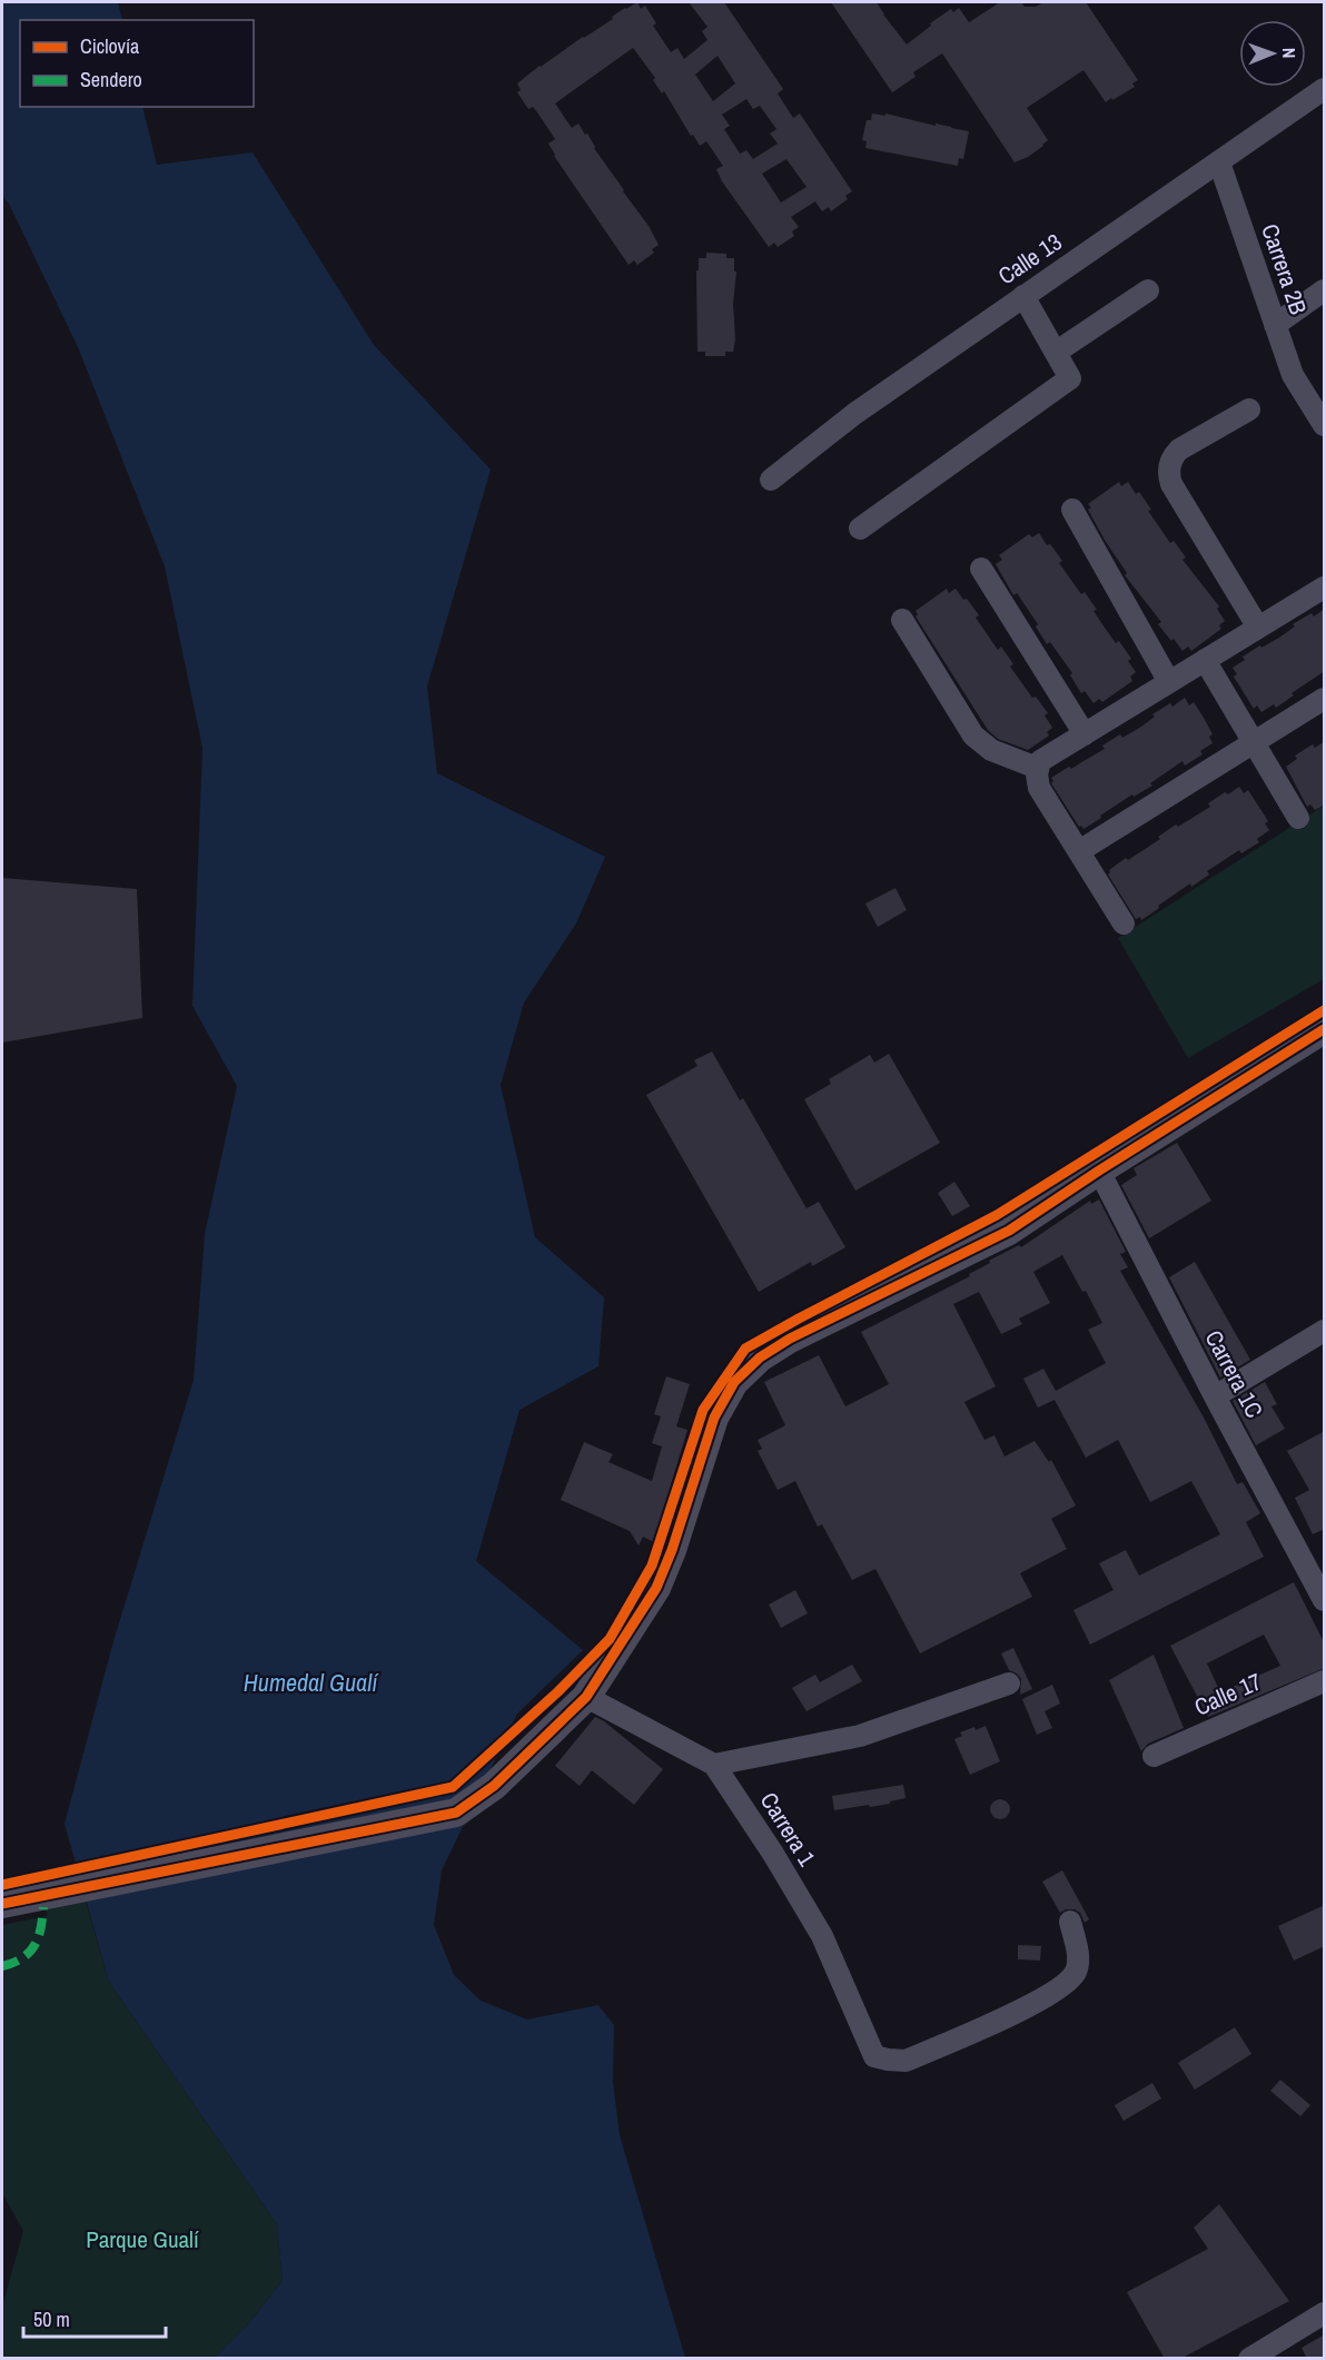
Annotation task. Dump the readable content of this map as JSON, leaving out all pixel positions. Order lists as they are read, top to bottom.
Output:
{
  "streets": {
    "street": [
      "Calle 13",
      "Carrera 2B",
      "Carrera 1C",
      "Calle 17",
      "Carrera 1"
    ]
  },
  "crossings": [
    ["Calle 13", "Carrera 2B"]
  ],
  "water": ["Humedal Gualí"],
  "parks": ["Parque Gualí"],
  "legend": ["Ciclovía", "Sendero"],
  "scale_bar": "50 m",
  "north": "right"
}
